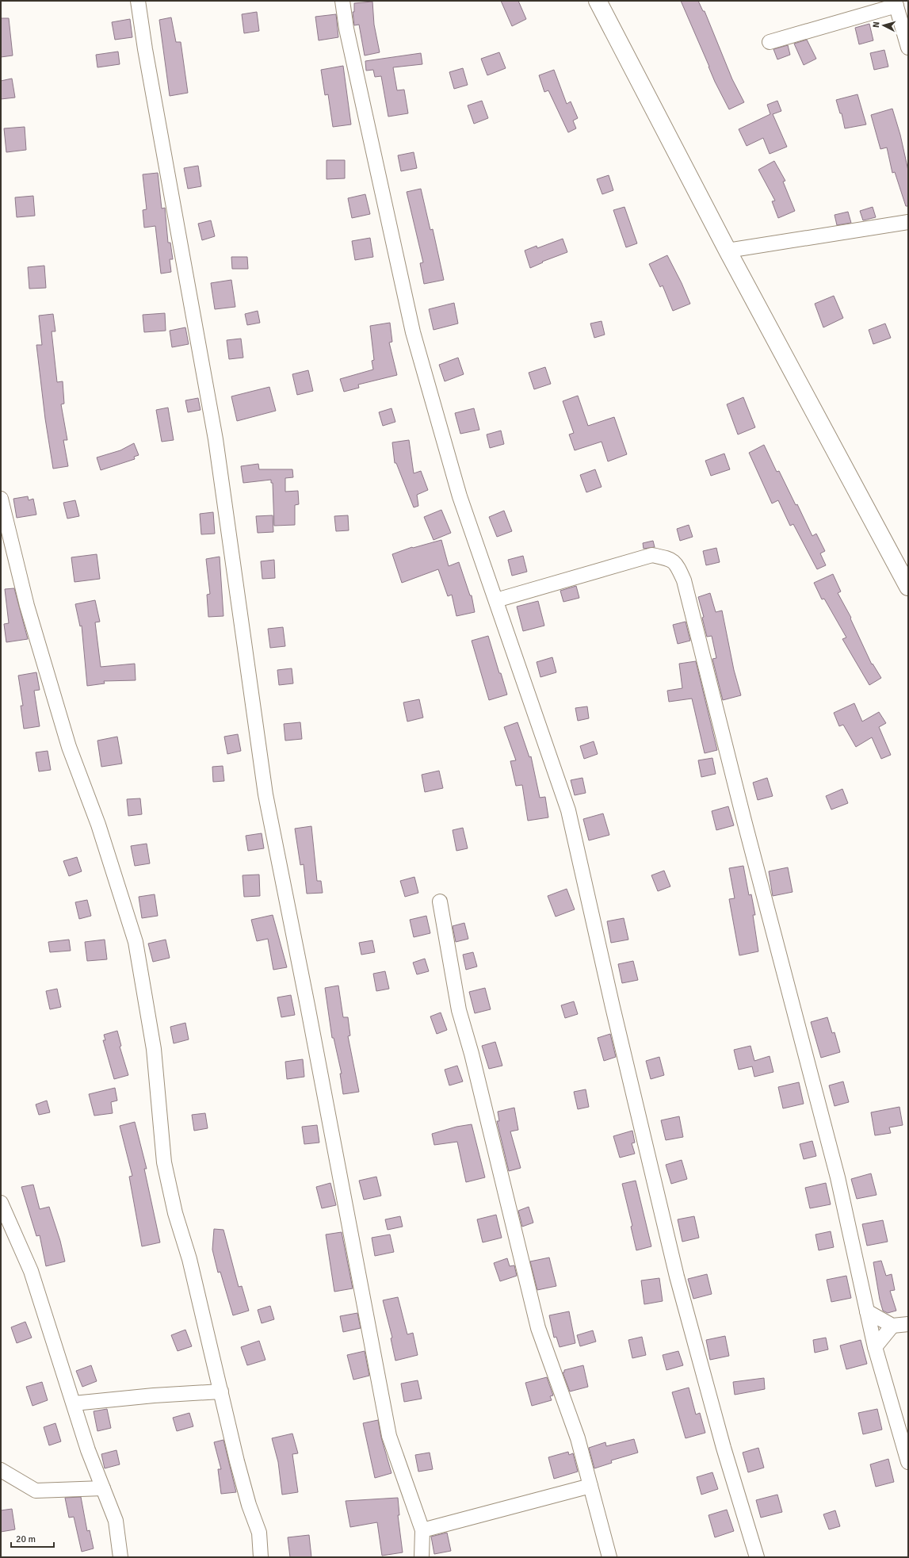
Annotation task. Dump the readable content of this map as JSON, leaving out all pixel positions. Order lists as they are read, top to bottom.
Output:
{
  "scale_bar": "20 m",
  "north": "left"
}
